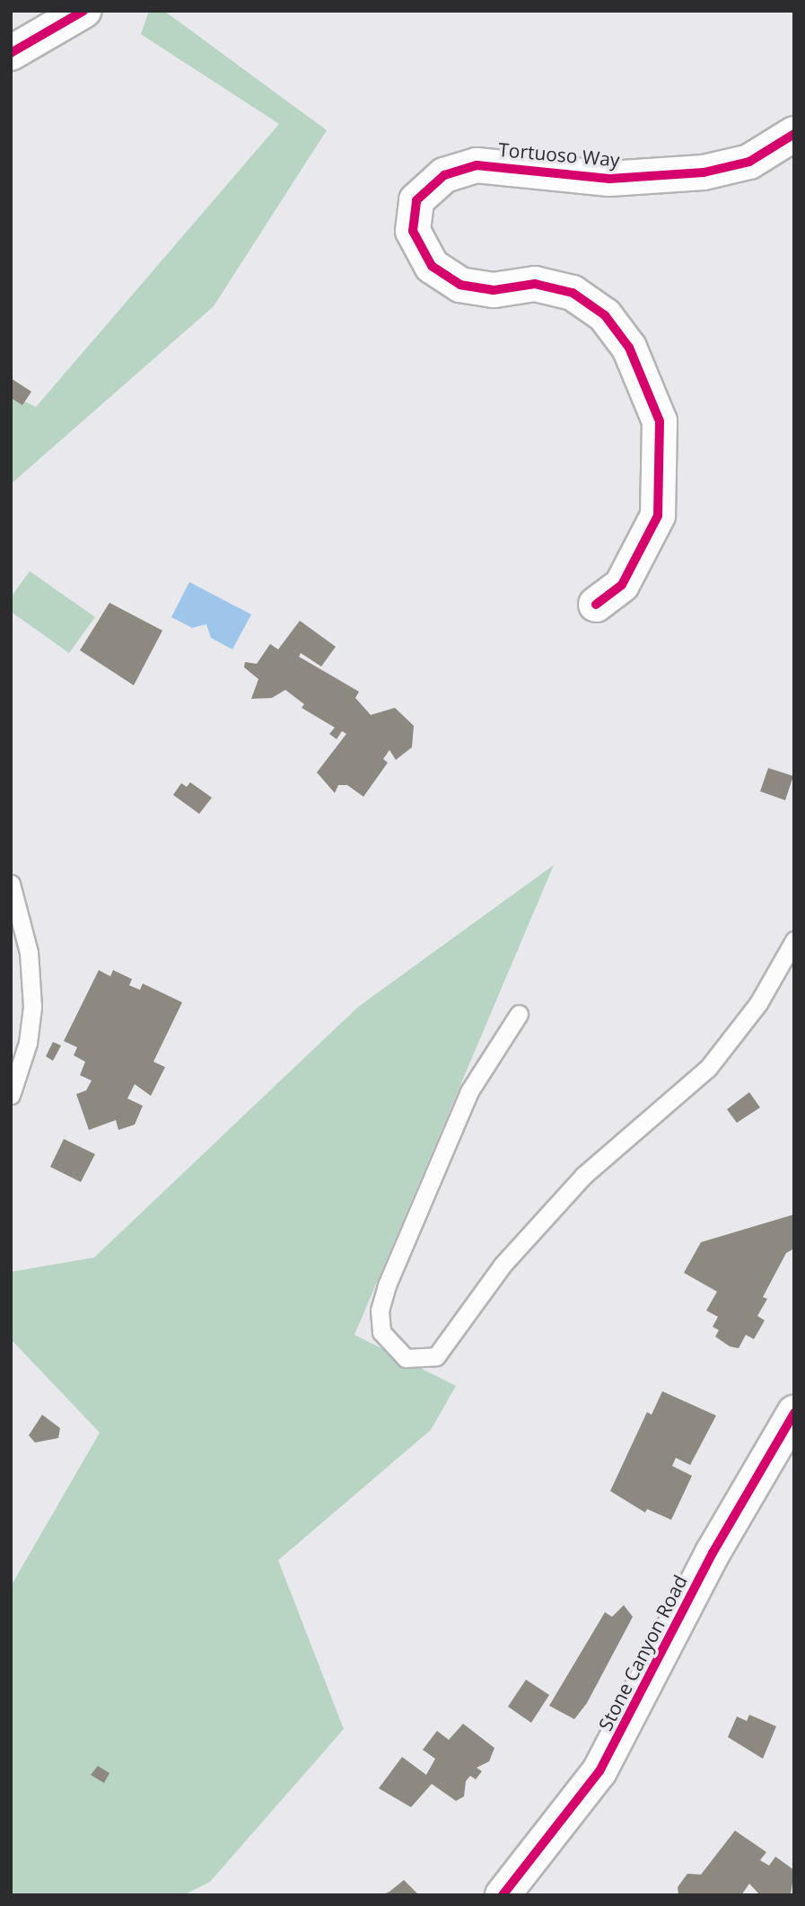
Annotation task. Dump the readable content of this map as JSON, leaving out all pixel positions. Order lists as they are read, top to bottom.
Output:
{
  "streets": {
    "street": ["Tortuoso Way", "Stone Canyon Road"]
  }
}
